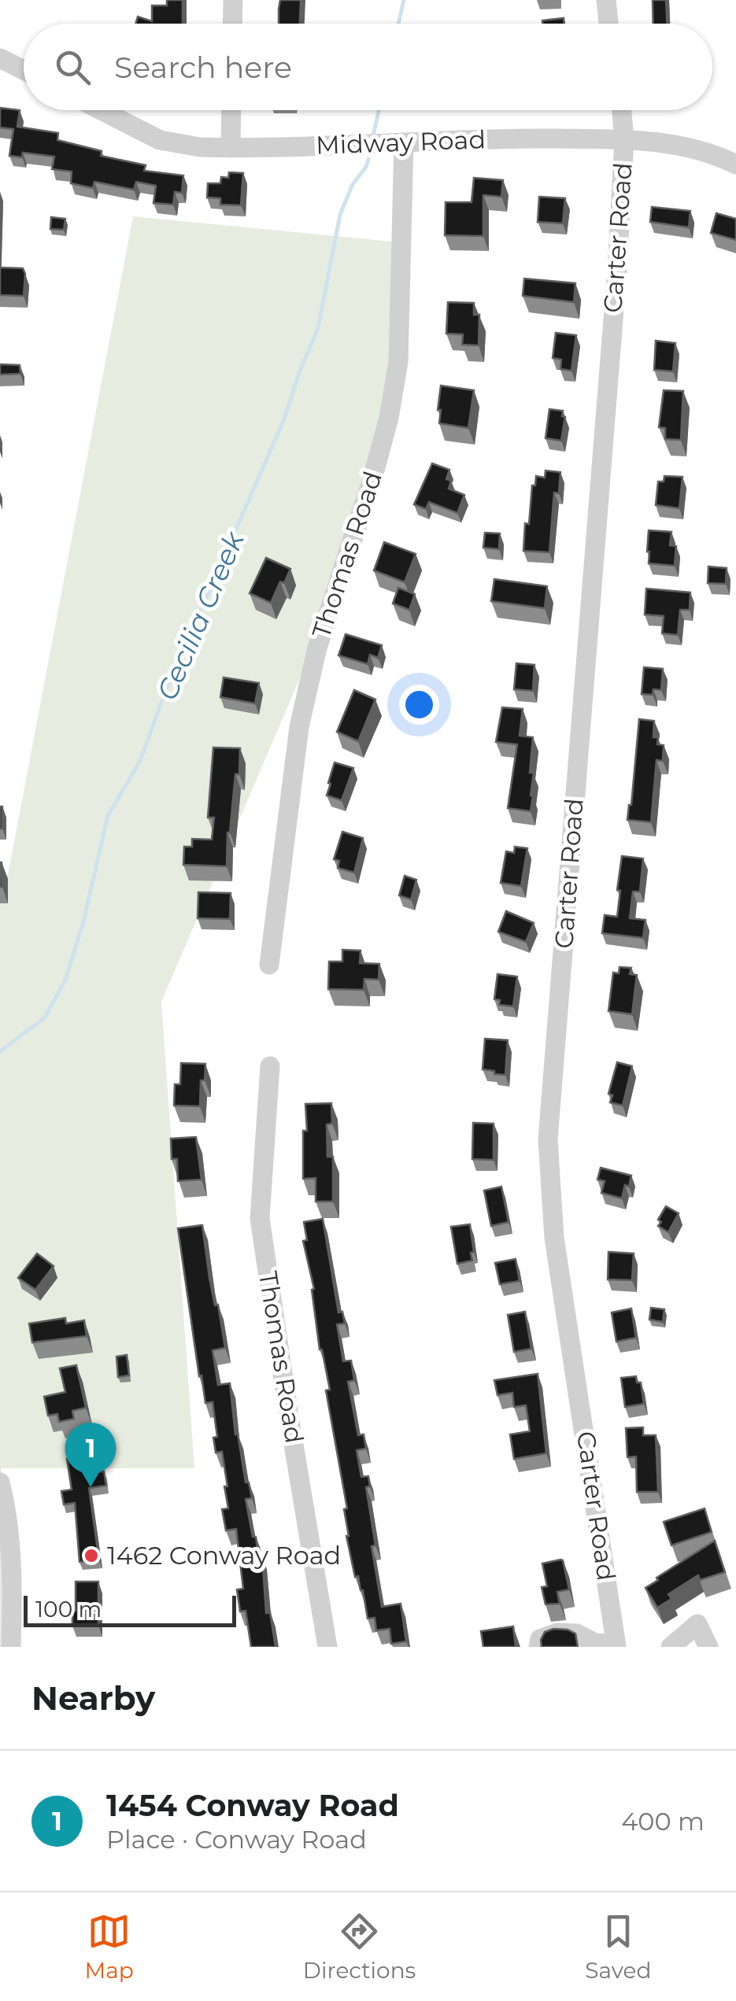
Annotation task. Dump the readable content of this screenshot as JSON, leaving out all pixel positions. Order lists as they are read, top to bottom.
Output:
{
  "streets": {
    "street": ["Midway Road", "Carter Road", "Thomas Road"]
  },
  "crossings": [
    ["Midway Road", "Carter Road"],
    ["Midway Road", "Thomas Road"]
  ],
  "water": ["Cecilia Creek"],
  "places": ["1462 Conway Road"],
  "scale_bar": "100 m",
  "page": {
    "search": "Search here",
    "pins": "1",
    "scale": "100 m",
    "heading": "Nearby",
    "list": [
      {
        "mark": "1",
        "name": "1454 Conway Road",
        "note": "Place · Conway Road",
        "value": "400 m"
      }
    ],
    "nav": ["Map", "Directions", "Saved"]
  }
}
